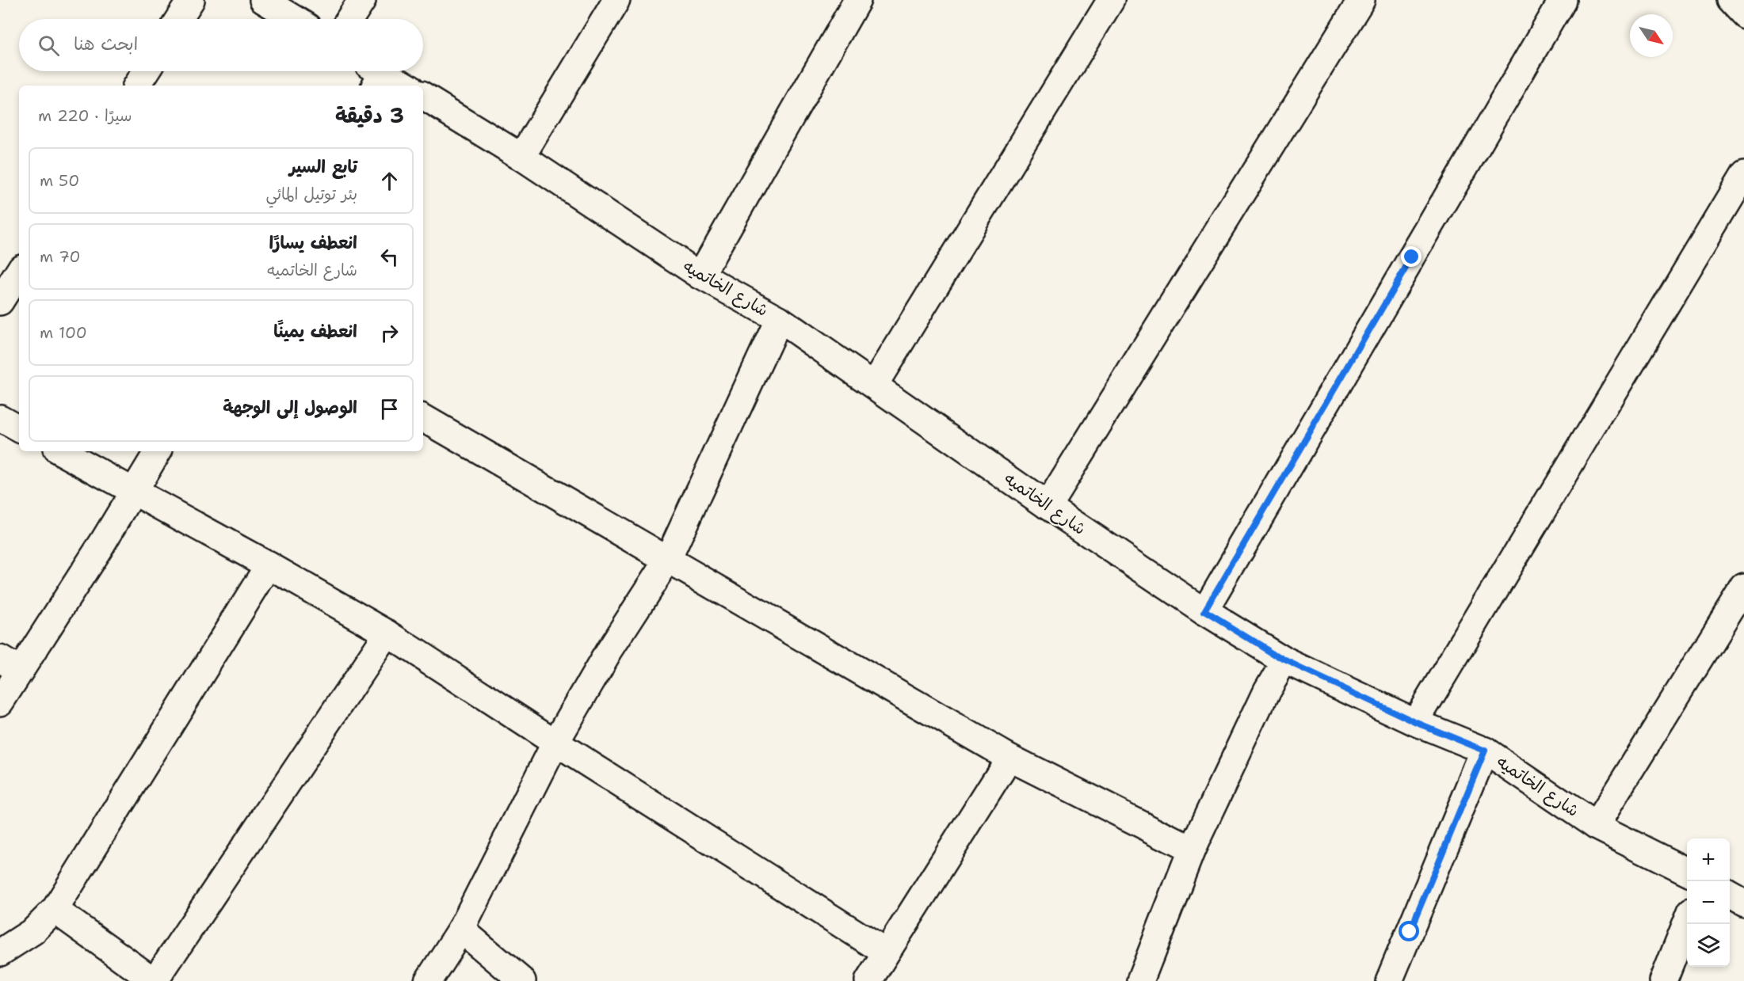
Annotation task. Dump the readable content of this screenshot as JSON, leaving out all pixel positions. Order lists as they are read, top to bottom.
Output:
{
  "streets": {
    "street": ["شارع الخاتميه"]
  },
  "north": "bottom right",
  "page": {
    "search": "ابحث هنا",
    "heading": ["3 دقيقة", "سيرًا · 220 m"],
    "list": [
      ["تابع السير", "بئر توتيل المائي", "50 m"],
      ["انعطف يسارًا", "شارع الخاتميه", "70 m"],
      ["انعطف يمينًا", "100 m"],
      "الوصول إلى الوجهة"
    ],
    "map_buttons": ["+", "−"]
  }
}
